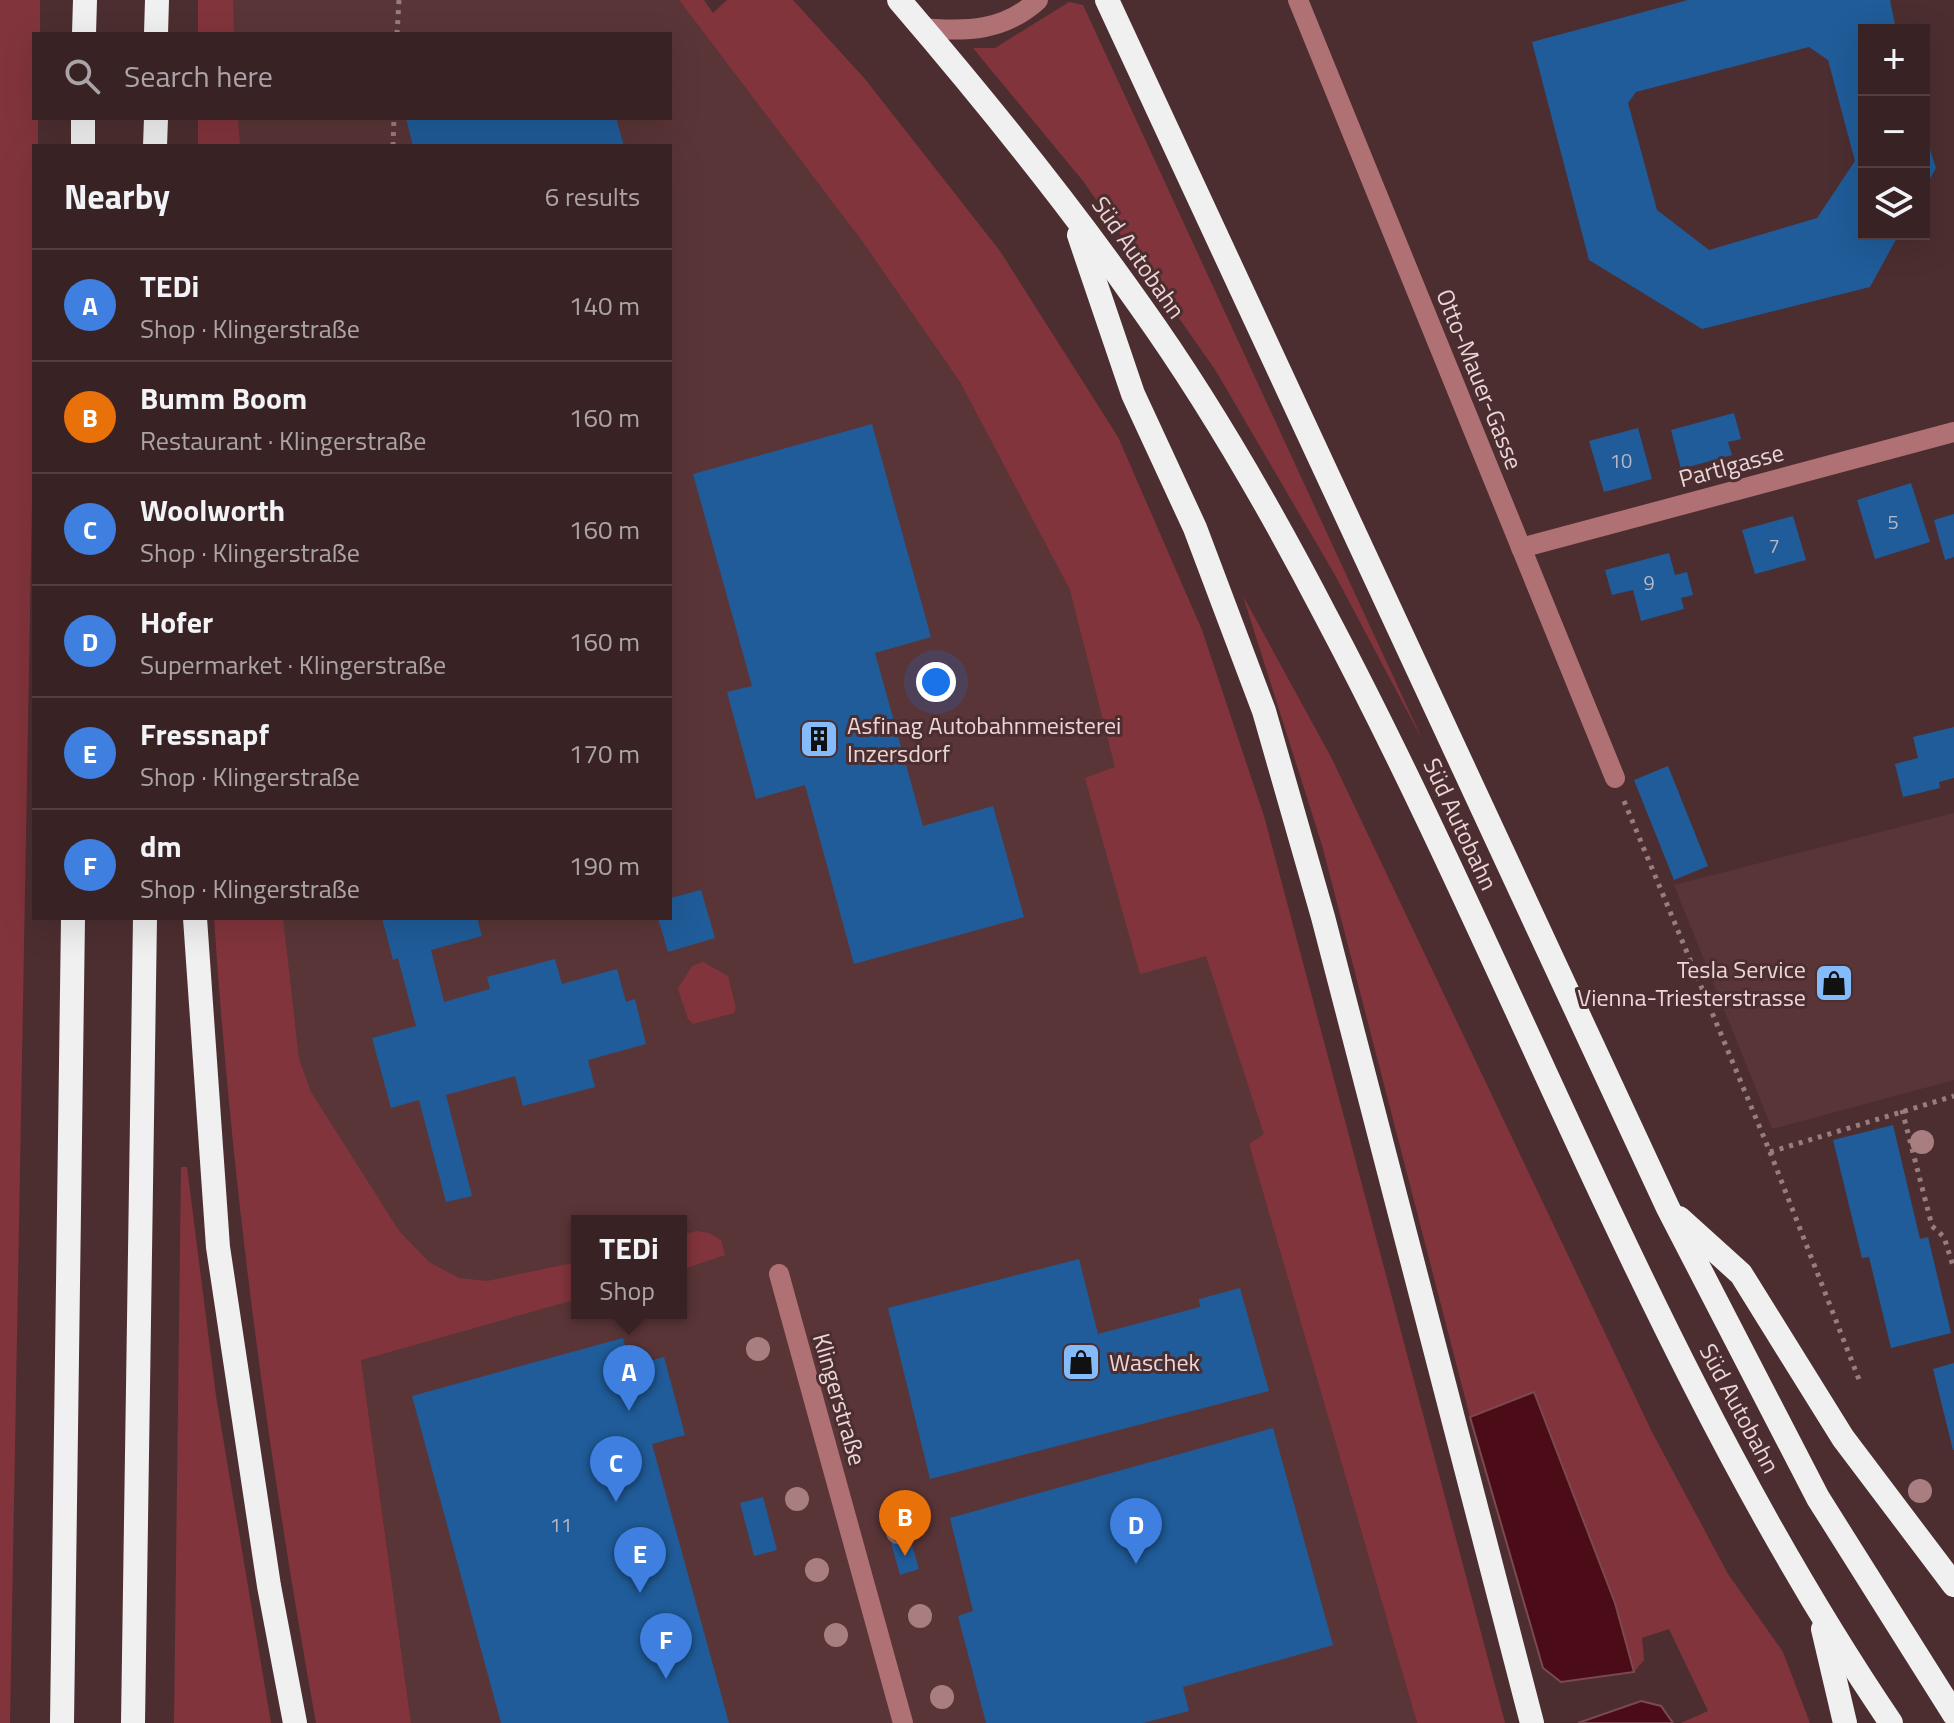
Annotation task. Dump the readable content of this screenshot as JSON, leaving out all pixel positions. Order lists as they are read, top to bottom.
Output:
{
  "streets": {
    "highway": ["Süd Autobahn"],
    "street": ["Otto-Mauer-Gasse", "Partlgasse", "Klingerstraße"]
  },
  "crossings": [
    ["Otto-Mauer-Gasse", "Partlgasse"]
  ],
  "places": {
    "building": ["Asfinag Autobahnmeisterei Inzersdorf"],
    "shop": ["Tesla Service Vienna-Triesterstrasse", "Waschek"]
  },
  "house_numbers": [
    "10",
    "5",
    "7",
    "9",
    "11"
  ],
  "page": {
    "map_buttons": ["+", "−"],
    "search": "Search here",
    "heading": ["Nearby", "6 results"],
    "list": [
      {
        "mark": "A",
        "name": "TEDi",
        "note": "Shop · Klingerstraße",
        "value": "140 m"
      },
      {
        "mark": "B",
        "name": "Bumm Boom",
        "note": "Restaurant · Klingerstraße",
        "value": "160 m"
      },
      {
        "mark": "C",
        "name": "Woolworth",
        "note": "Shop · Klingerstraße",
        "value": "160 m"
      },
      {
        "mark": "D",
        "name": "Hofer",
        "note": "Supermarket · Klingerstraße",
        "value": "160 m"
      },
      {
        "mark": "E",
        "name": "Fressnapf",
        "note": "Shop · Klingerstraße",
        "value": "170 m"
      },
      {
        "mark": "F",
        "name": "dm",
        "note": "Shop · Klingerstraße",
        "value": "190 m"
      }
    ],
    "popup": ["TEDi", "Shop"],
    "pins": [
      "A",
      "C",
      "B",
      "D",
      "E",
      "F"
    ]
  }
}
